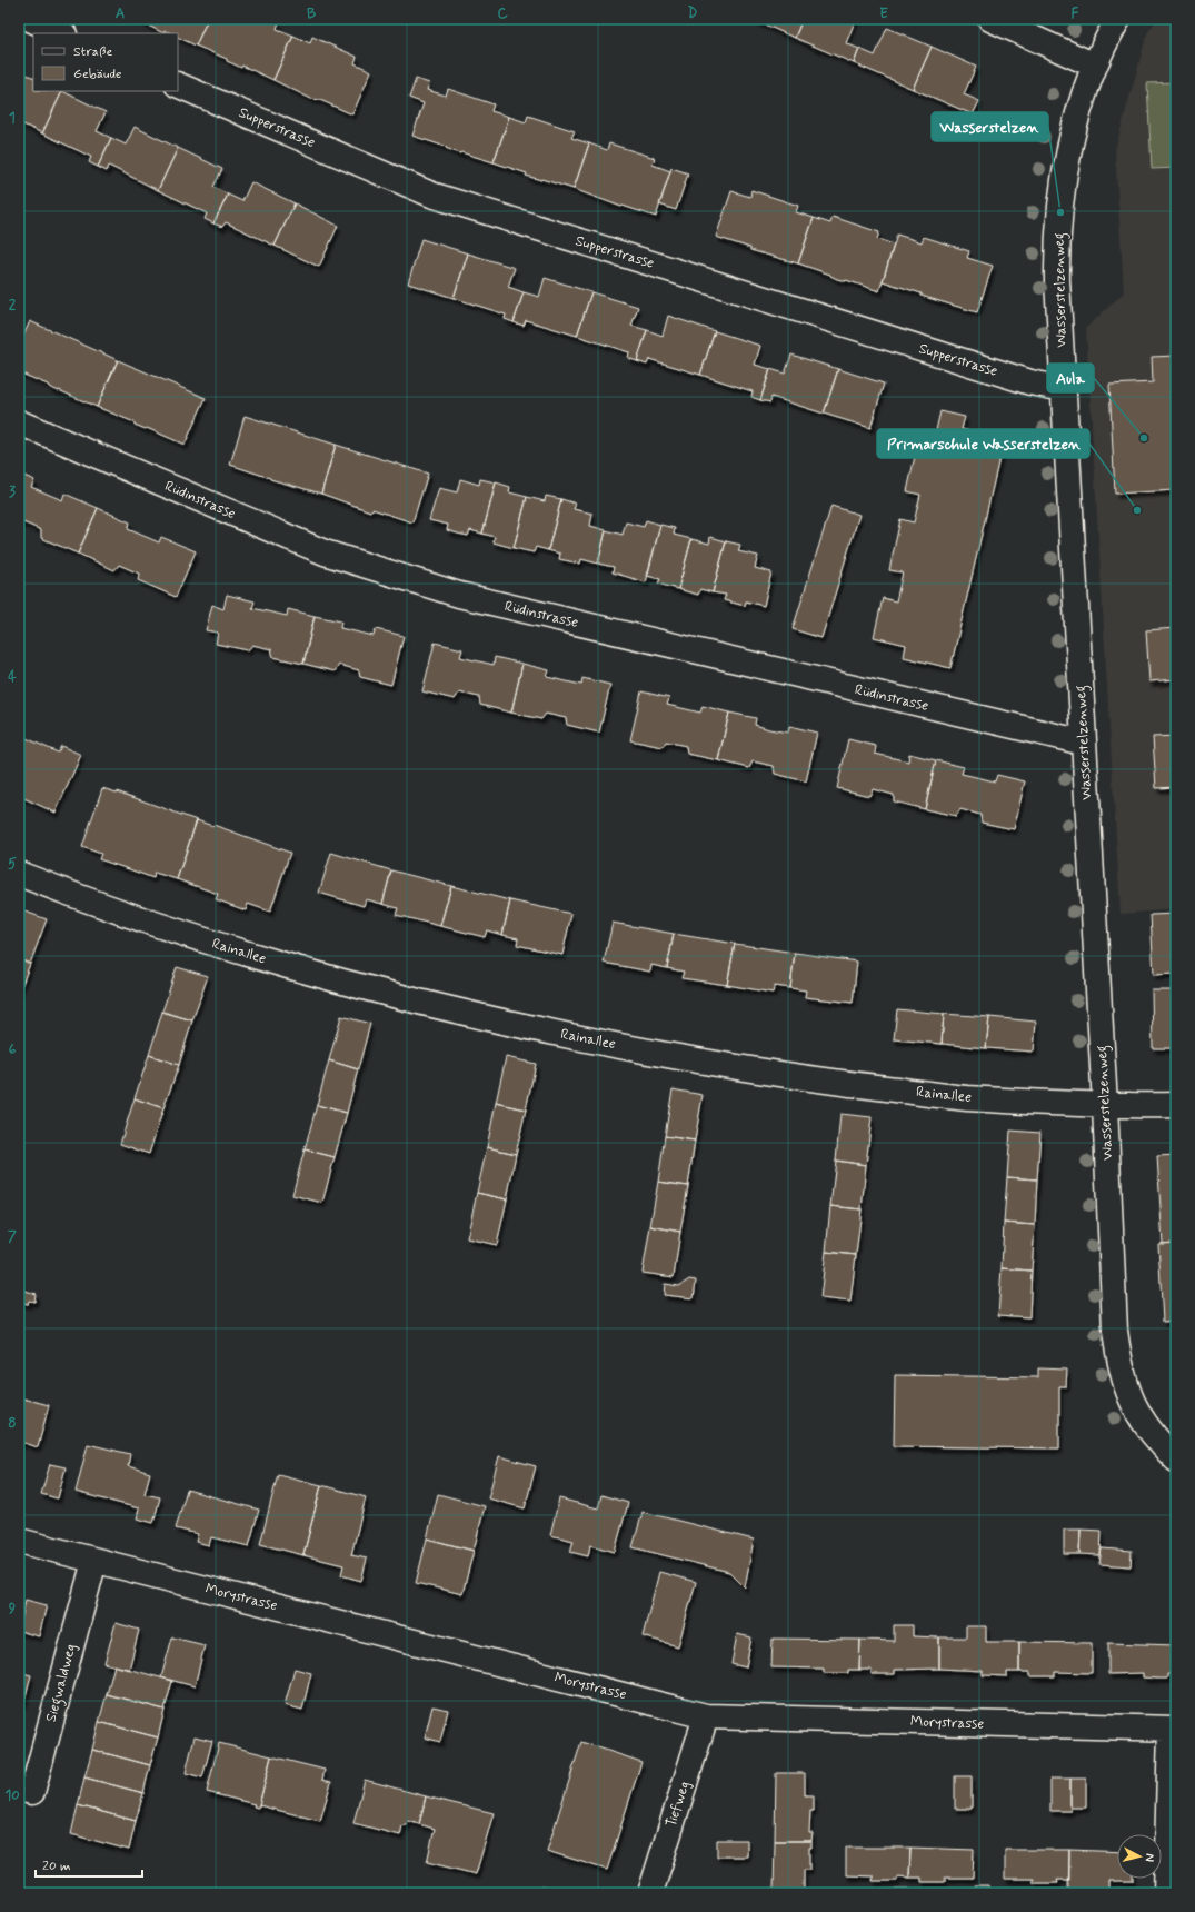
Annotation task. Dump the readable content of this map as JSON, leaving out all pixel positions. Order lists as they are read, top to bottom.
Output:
{
  "streets": {
    "street": [
      "Supperstrasse",
      "Wasserstelzenweg",
      "Rüdinstrasse",
      "Rainallee",
      "Morystrasse",
      "Siegwaldweg",
      "Tiefweg"
    ]
  },
  "crossings": [
    ["Supperstrasse", "Wasserstelzenweg"],
    ["Wasserstelzenweg", "Rüdinstrasse"],
    ["Wasserstelzenweg", "Rainallee"],
    ["Morystrasse", "Siegwaldweg"],
    ["Morystrasse", "Tiefweg"]
  ],
  "places": ["Wasserstelzen", "Aula", "Primarschule Wasserstelzen"],
  "legend": ["Straße", "Gebäude"],
  "scale_bar": "20 m",
  "north": "right",
  "grid": {
    "columns": [
      "A",
      "B",
      "C",
      "D",
      "E",
      "F"
    ],
    "rows": [
      "1",
      "2",
      "3",
      "4",
      "5",
      "6",
      "7",
      "8",
      "9",
      "10"
    ]
  }
}
